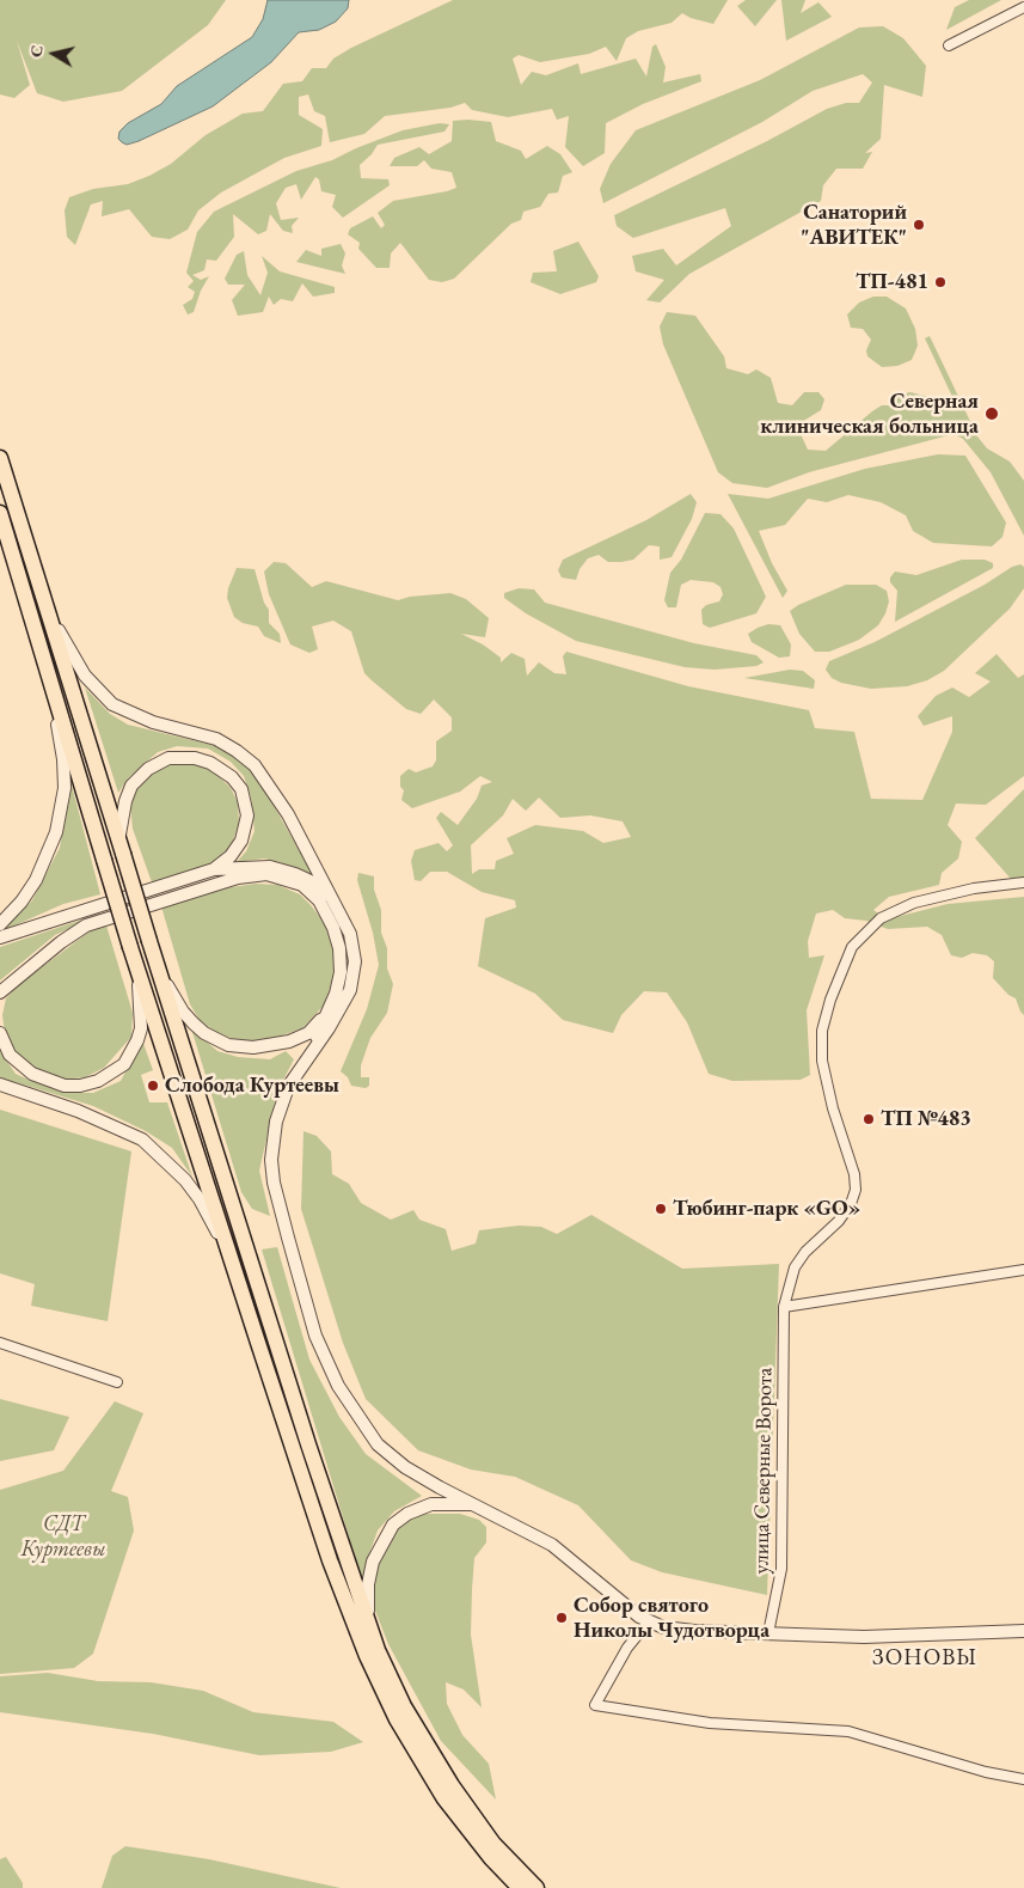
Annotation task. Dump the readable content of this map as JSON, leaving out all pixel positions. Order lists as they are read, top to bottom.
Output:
{
  "streets": {
    "street": ["улица Северные Ворота"]
  },
  "districts": ["ЗОНОВЫ"],
  "parks": ["СДТ Куртеевы"],
  "places": [
    "Санаторий \"АВИТЕК\"",
    "ТП-481",
    "Северная клиническая больница",
    "Слобода Куртеевы",
    "ТП №483",
    "Тюбинг-парк «GO»",
    "Собор святого Николы Чудотворца"
  ],
  "north": "left"
}
